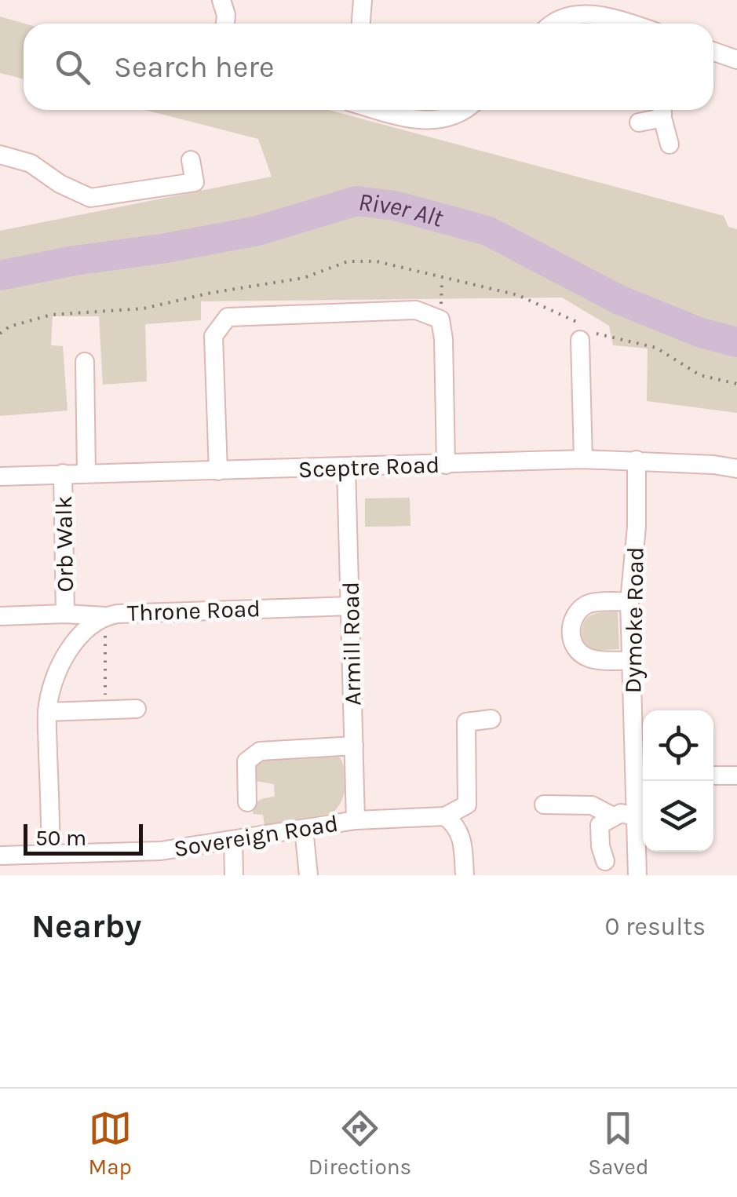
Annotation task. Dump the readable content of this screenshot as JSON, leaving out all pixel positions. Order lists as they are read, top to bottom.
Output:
{
  "streets": {
    "street": [
      "Sceptre Road",
      "Orb Walk",
      "Throne Road",
      "Dymoke Road",
      "Armill Road",
      "Sovereign Road"
    ]
  },
  "crossings": [
    ["Sceptre Road", "Orb Walk"],
    ["Sceptre Road", "Dymoke Road"],
    ["Sceptre Road", "Armill Road"],
    ["Throne Road", "Armill Road"],
    ["Throne Road", "Sovereign Road"],
    ["Armill Road", "Sovereign Road"]
  ],
  "water": ["River Alt"],
  "scale_bar": "50 m",
  "page": {
    "search": "Search here",
    "scale": "50 m",
    "heading": ["Nearby", "0 results"],
    "nav": ["Map", "Directions", "Saved"]
  }
}
